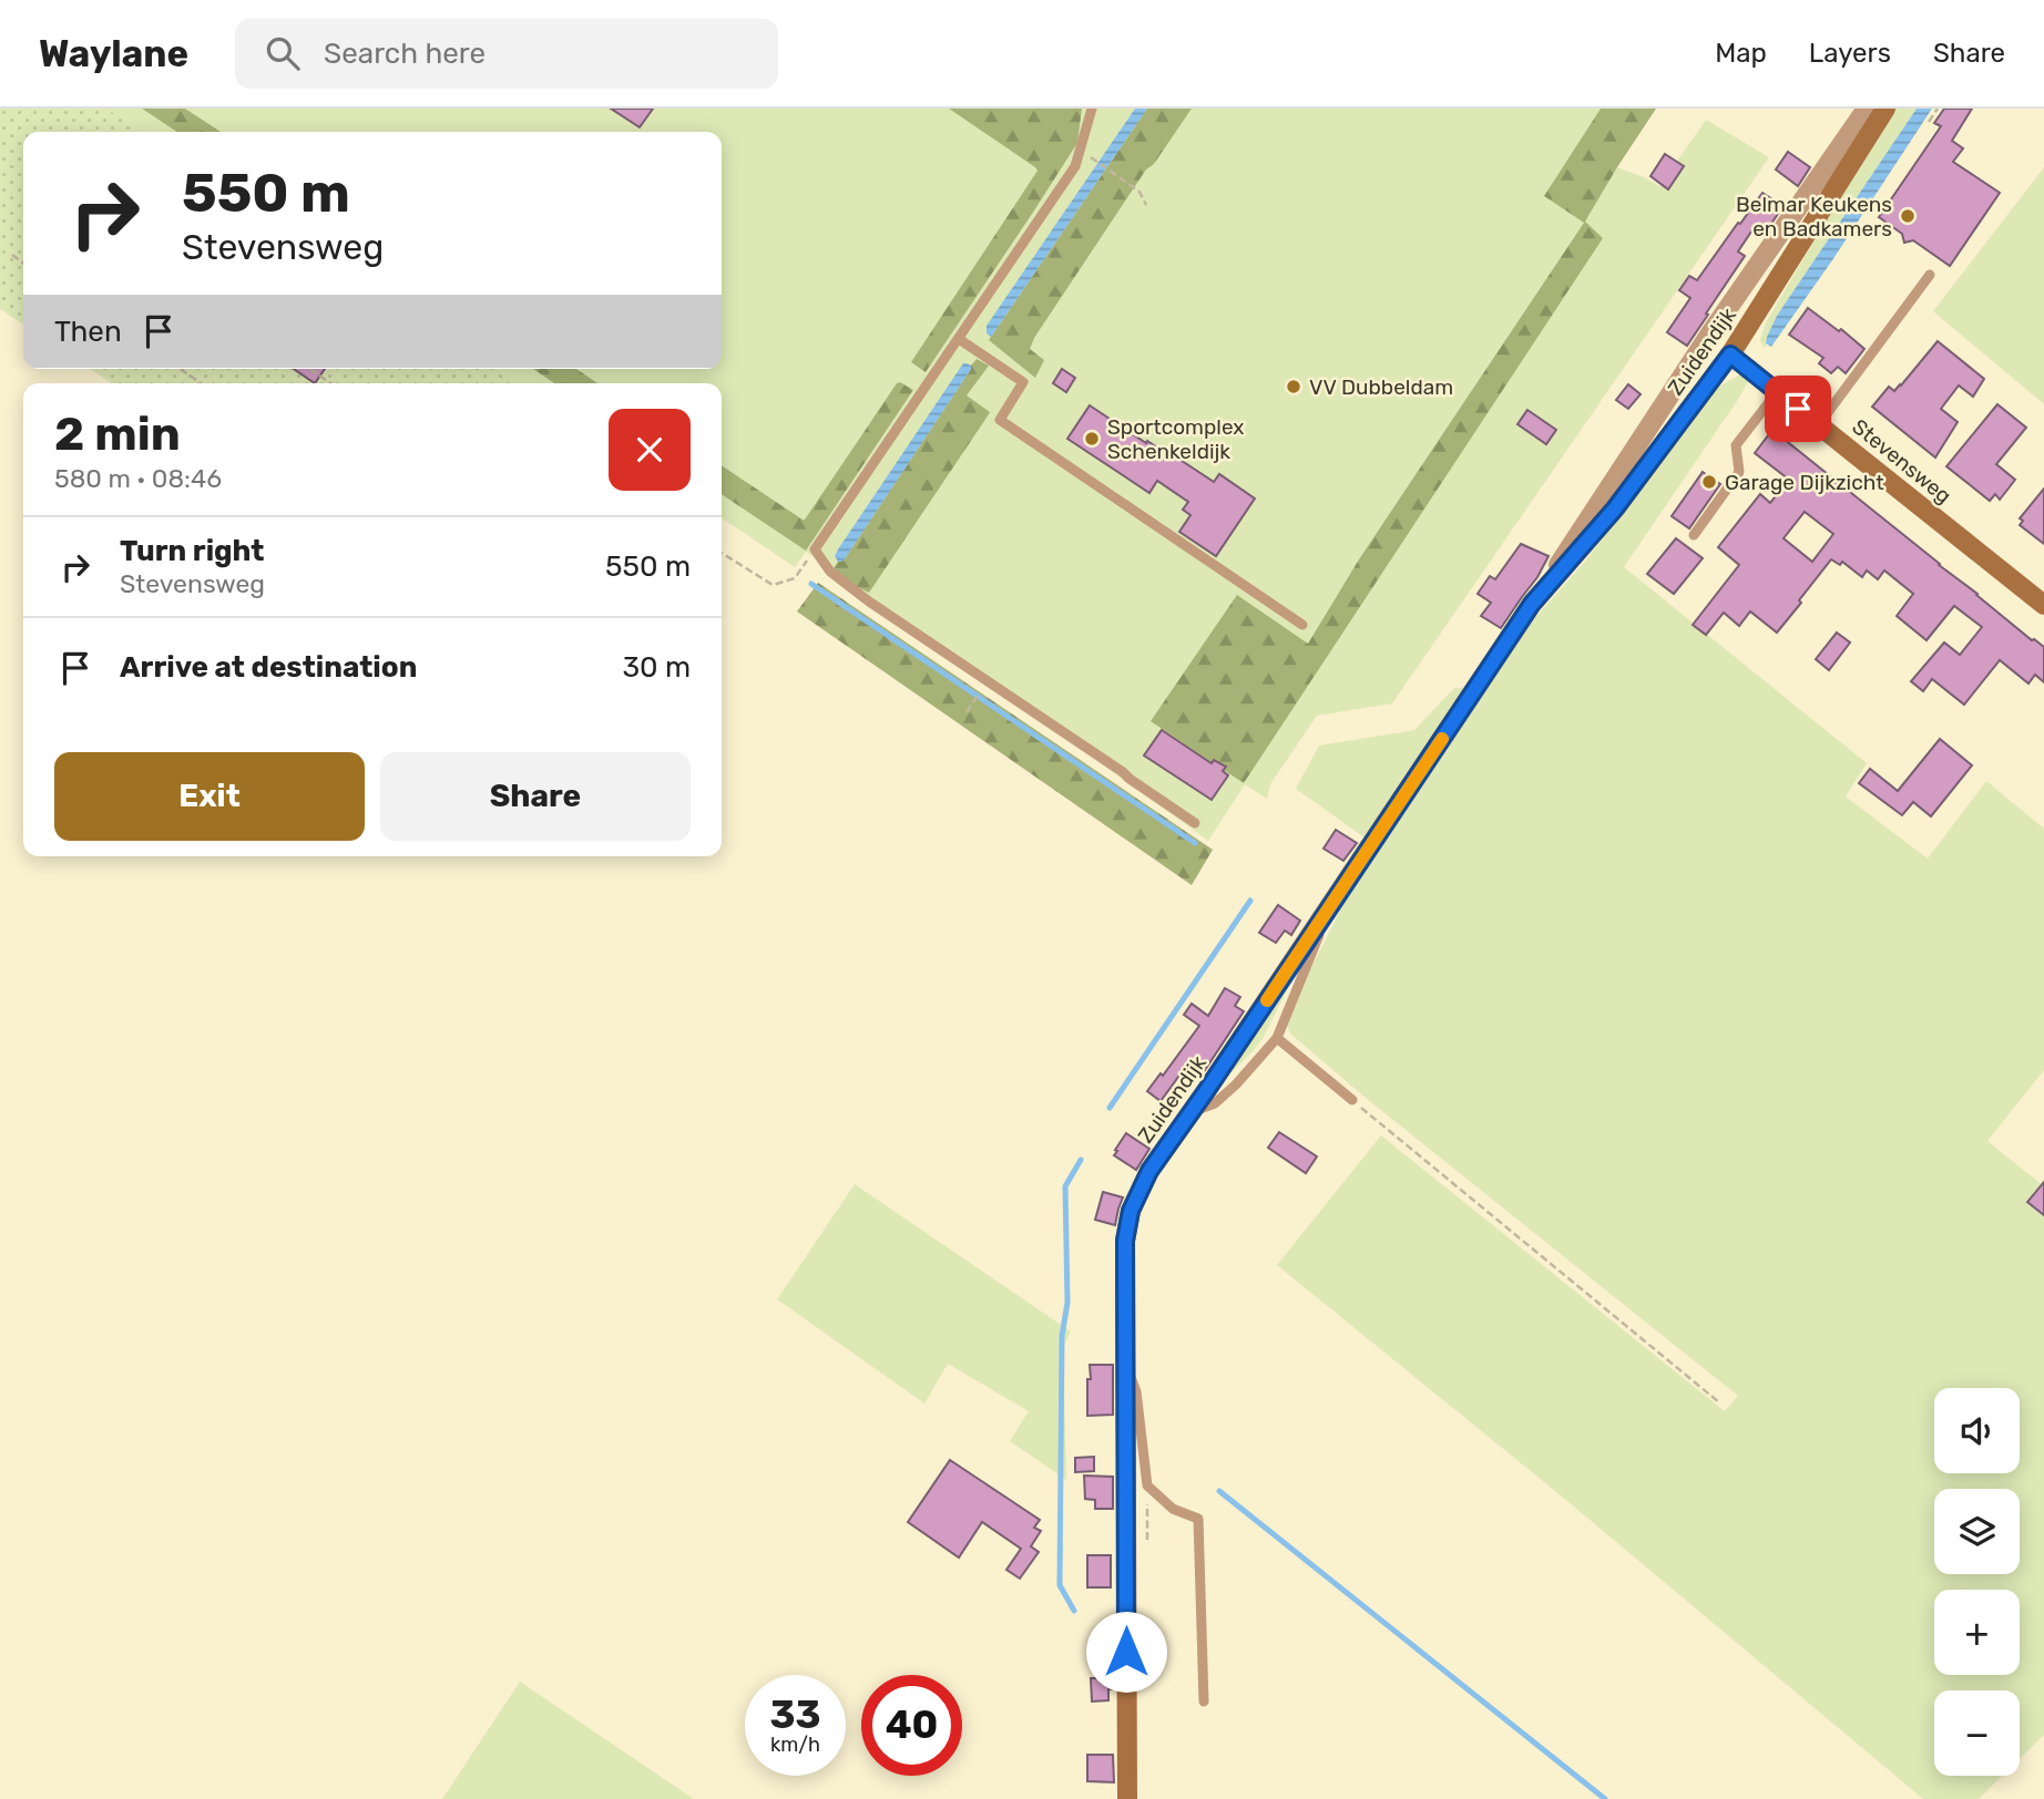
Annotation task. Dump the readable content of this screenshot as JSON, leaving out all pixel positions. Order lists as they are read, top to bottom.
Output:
{
  "streets": {
    "street": ["Zuidendijk", "Stevensweg"]
  },
  "crossings": [
    ["Zuidendijk", "Stevensweg"]
  ],
  "places": [
    "Belmar Keukens en Badkamers",
    "VV Dubbeldam",
    "Sportcomplex Schenkeldijk",
    "Garage Dijkzicht"
  ],
  "page": {
    "header": "Waylane",
    "search": "Search here",
    "nav": ["Map", "Layers", "Share"],
    "turn": ["550 m", "Stevensweg"],
    "then": "Then",
    "heading": ["2 min", "580 m · 08:46"],
    "list": [
      {
        "name": "Turn right",
        "note": "Stevensweg",
        "value": "550 m"
      },
      {
        "name": "Arrive at destination",
        "value": "30 m"
      }
    ],
    "buttons": ["Exit", "Share"],
    "map_buttons": ["+", "−"],
    "speed": "33 km/h",
    "limit": "40"
  }
}
